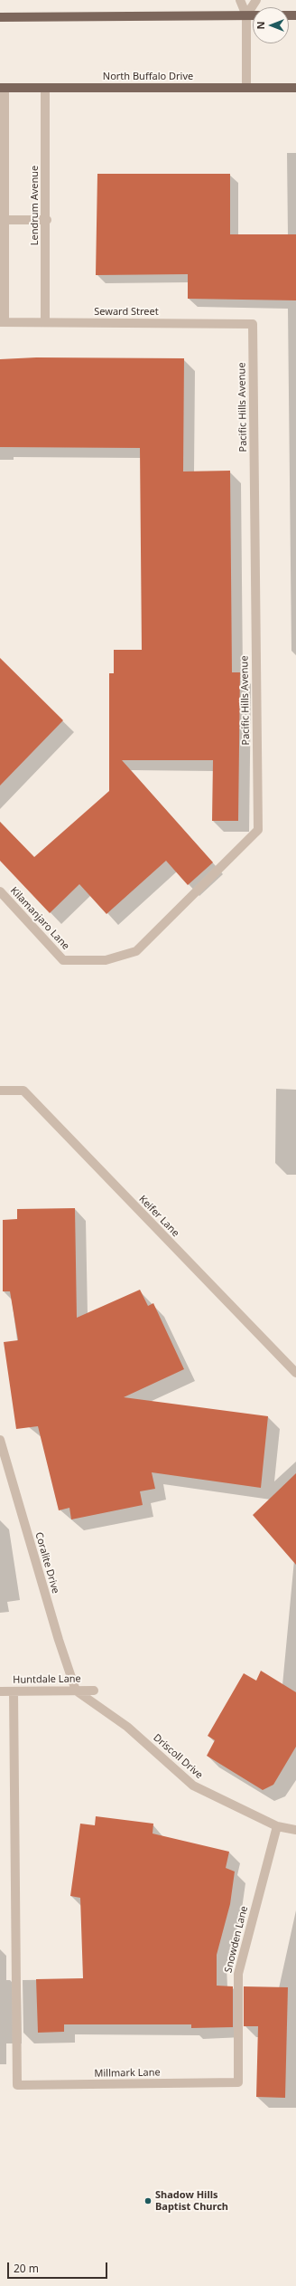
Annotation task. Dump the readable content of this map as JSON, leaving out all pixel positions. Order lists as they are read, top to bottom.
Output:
{
  "streets": {
    "main road": ["North Buffalo Drive"],
    "street": [
      "Lendrum Avenue",
      "Seward Street",
      "Pacific Hills Avenue",
      "Kilamanjaro Lane",
      "Keifer Lane",
      "Coralite Drive",
      "Huntdale Lane",
      "Driscoll Drive",
      "Snowden Lane",
      "Millmark Lane"
    ]
  },
  "crossings": [
    ["North Buffalo Drive", "Lendrum Avenue"],
    ["Lendrum Avenue", "Seward Street"],
    ["Seward Street", "Pacific Hills Avenue"],
    ["Pacific Hills Avenue", "Kilamanjaro Lane"],
    ["Coralite Drive", "Huntdale Lane"],
    ["Coralite Drive", "Driscoll Drive"],
    ["Huntdale Lane", "Driscoll Drive"],
    ["Huntdale Lane", "Millmark Lane"],
    ["Driscoll Drive", "Snowden Lane"],
    ["Snowden Lane", "Millmark Lane"]
  ],
  "places": ["Shadow Hills Baptist Church"],
  "scale_bar": "20 m",
  "north": "left"
}
